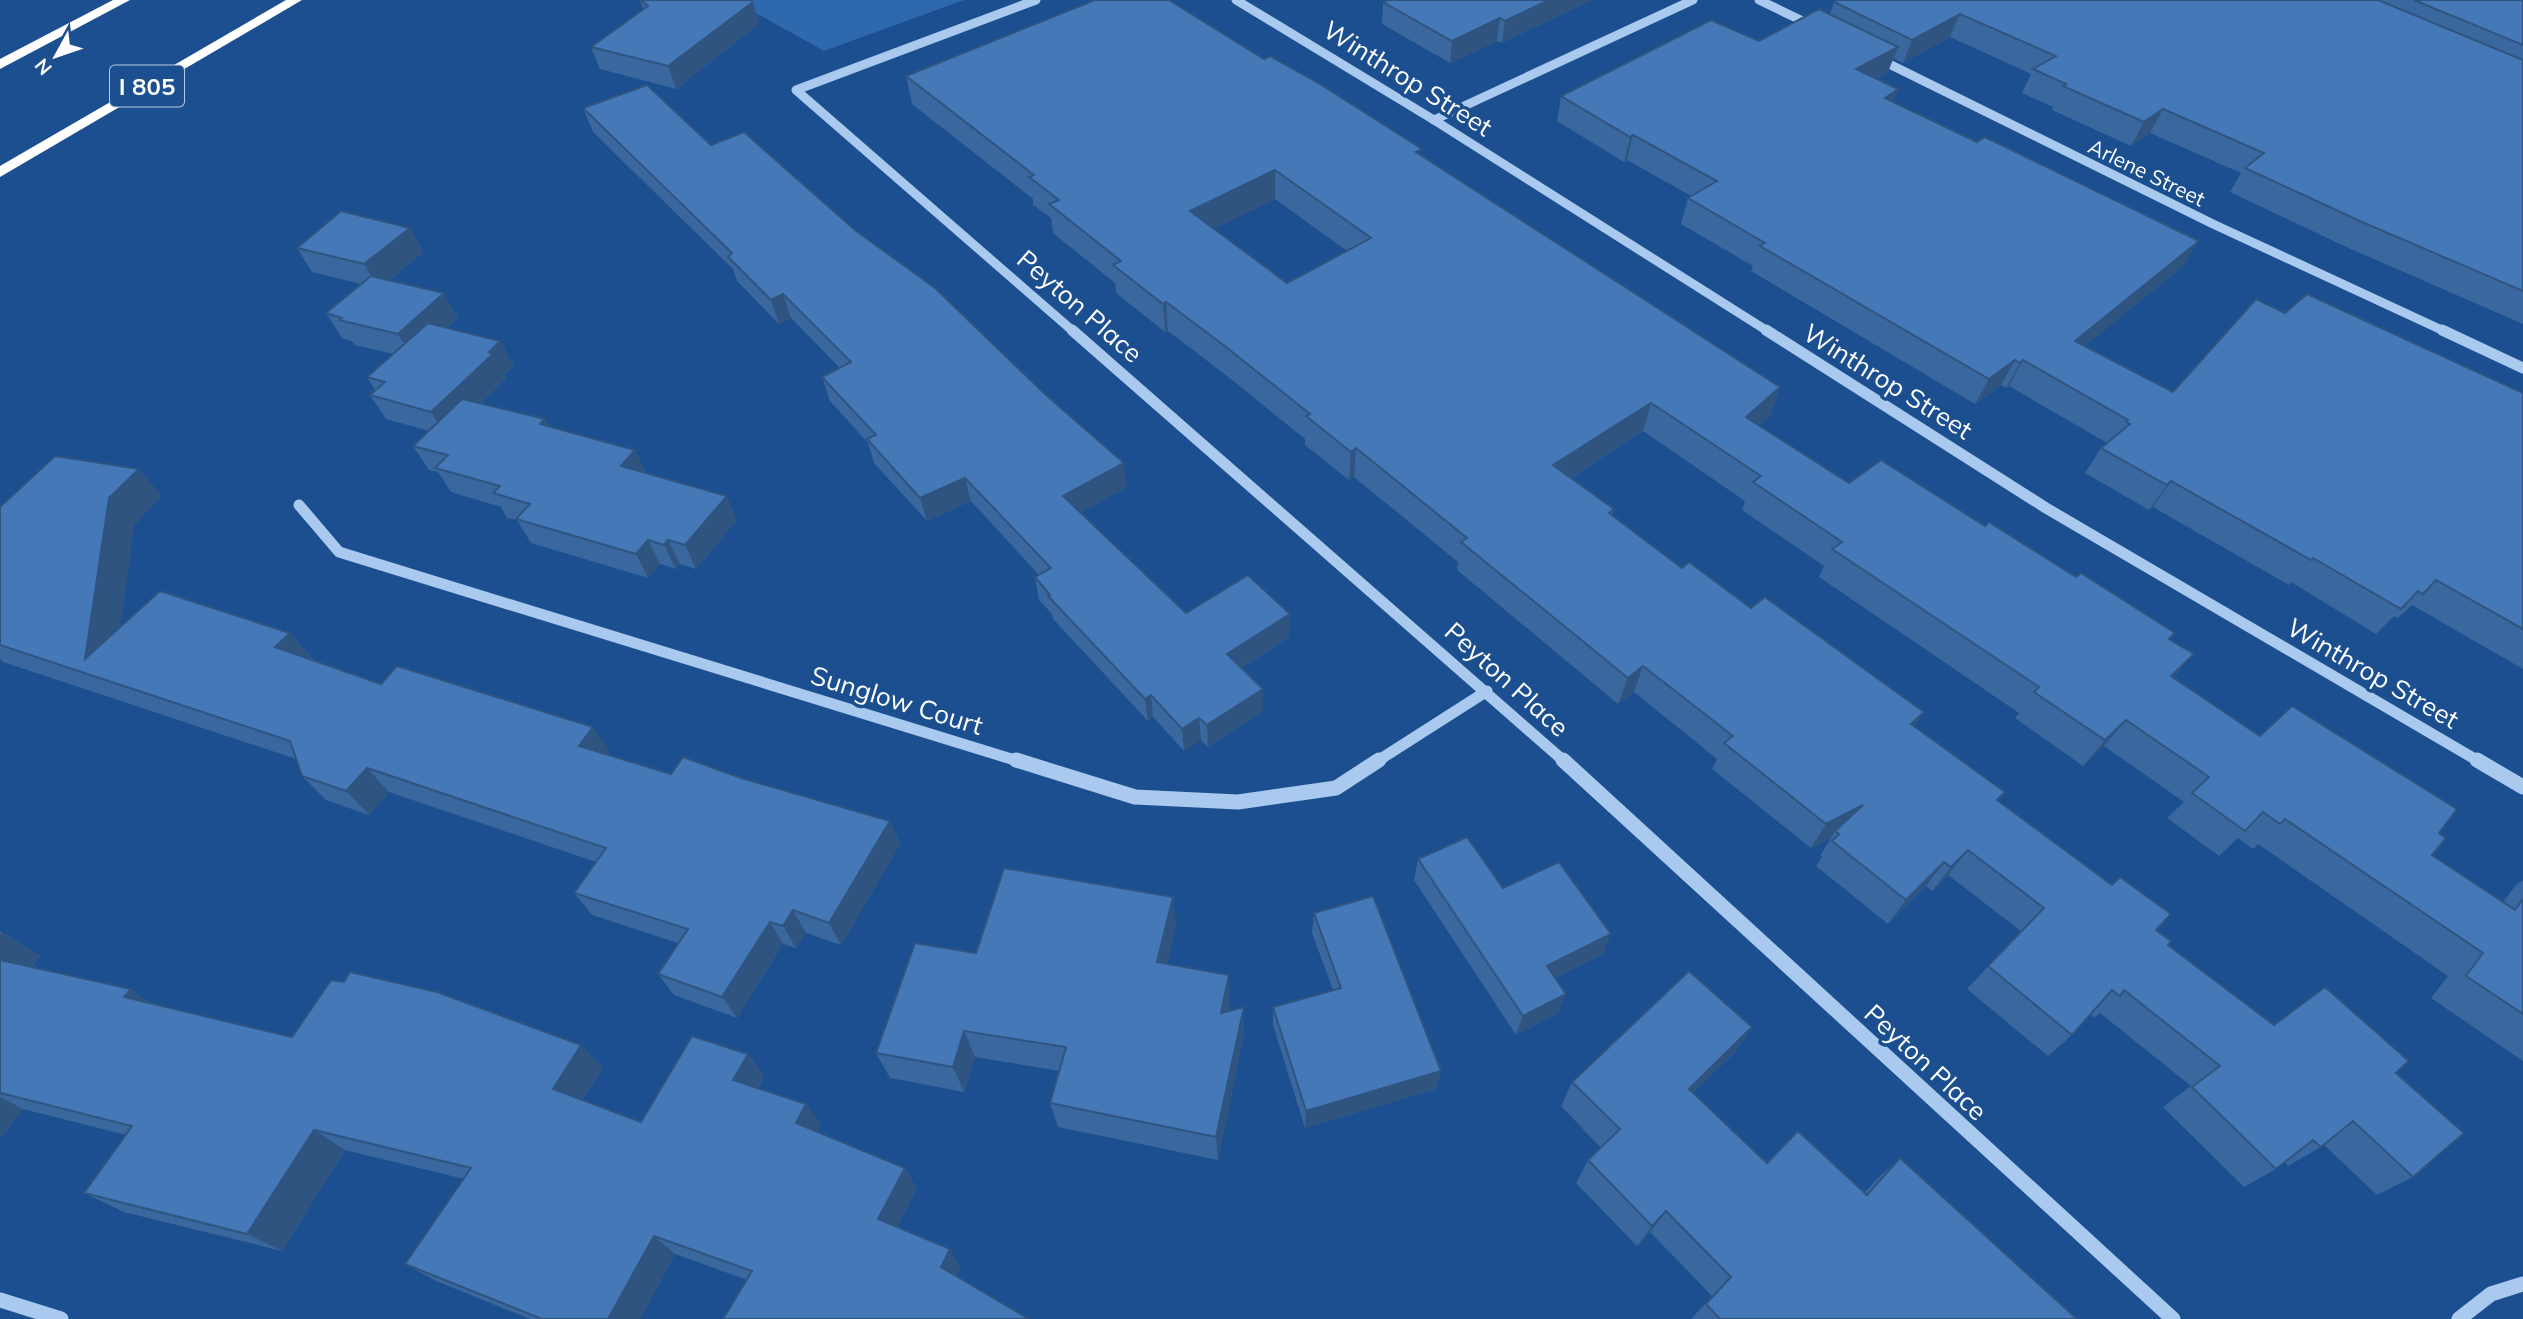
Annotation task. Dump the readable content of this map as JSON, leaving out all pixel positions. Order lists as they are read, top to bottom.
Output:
{
  "streets": {
    "highway": ["I 805"],
    "street": [
      "Winthrop Street",
      "Arlene Street",
      "Peyton Place",
      "Sunglow Court"
    ]
  },
  "crossings": [
    ["Peyton Place", "Sunglow Court"]
  ],
  "north": "bottom left"
}
